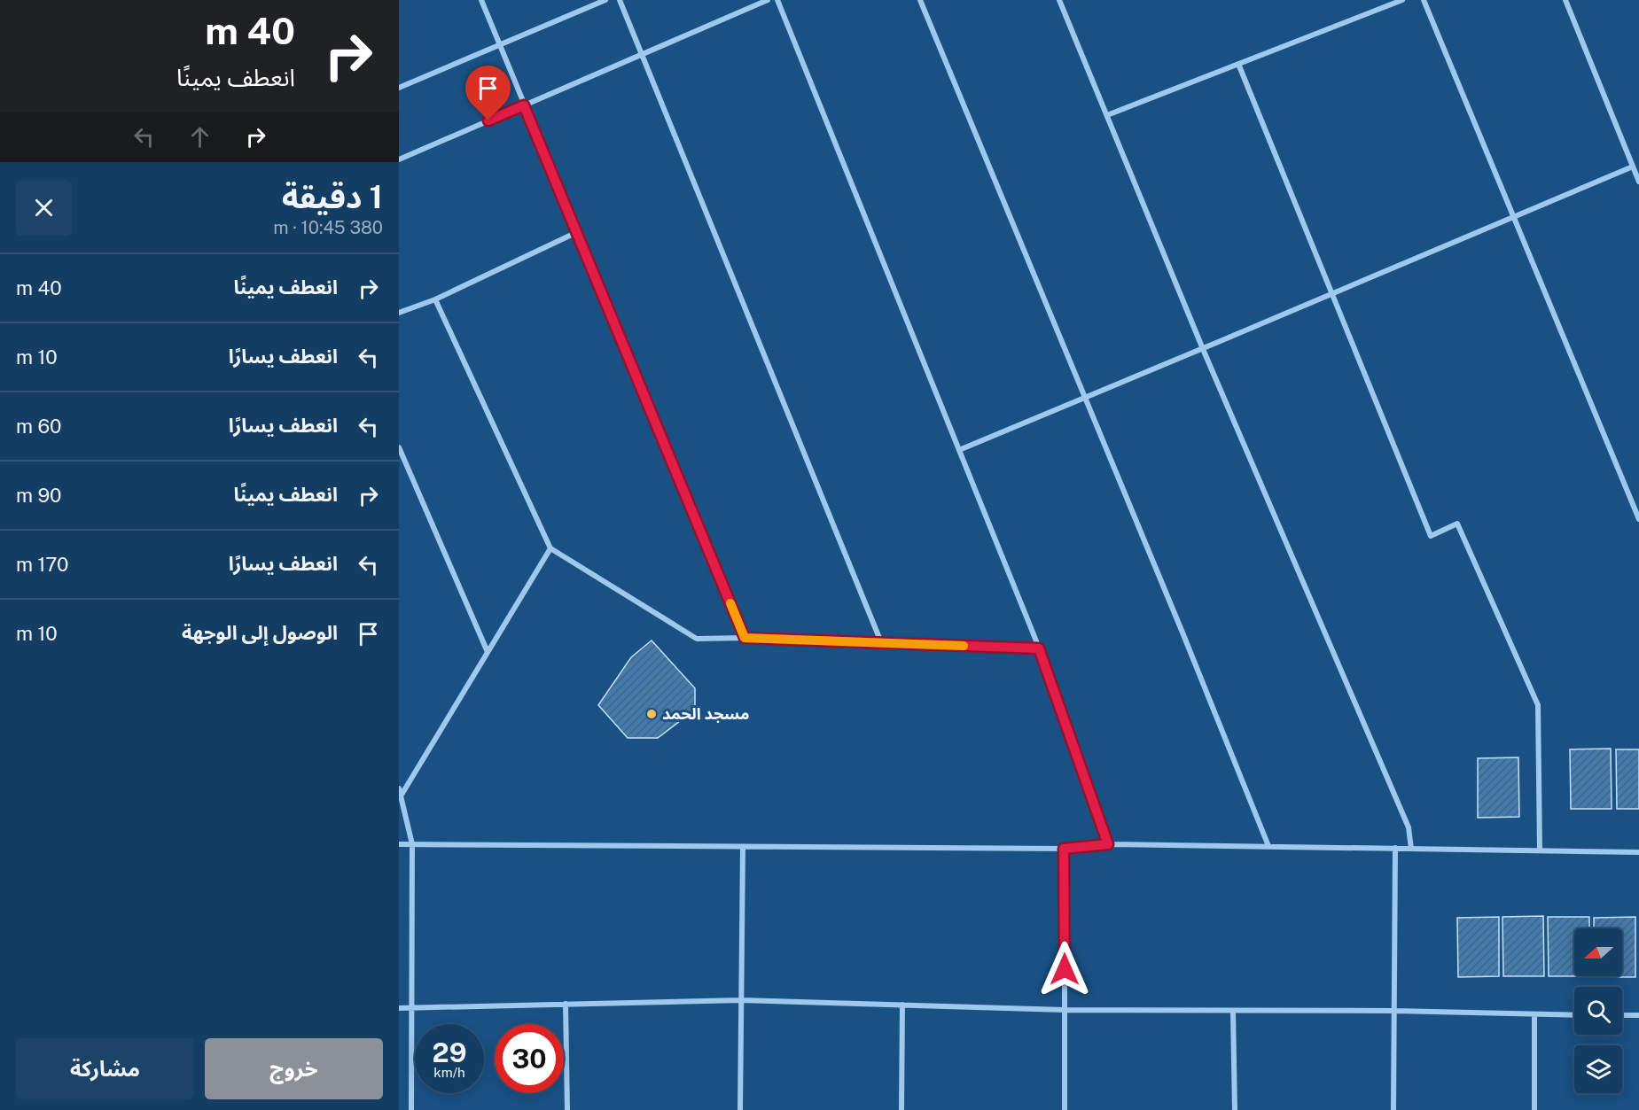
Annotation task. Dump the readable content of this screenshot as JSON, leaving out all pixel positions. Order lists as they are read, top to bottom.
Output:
{
  "places": ["مسجد الحمد"],
  "north": "left",
  "page": {
    "turn": ["40 m", "انعطف يمينًا"],
    "heading": ["1 دقيقة", "380 m · 10:45"],
    "list": [
      {
        "name": "انعطف يمينًا",
        "value": "40 m"
      },
      {
        "name": "انعطف يسارًا",
        "value": "10 m"
      },
      {
        "name": "انعطف يسارًا",
        "value": "60 m"
      },
      {
        "name": "انعطف يمينًا",
        "value": "90 m"
      },
      {
        "name": "انعطف يسارًا",
        "value": "170 m"
      },
      {
        "name": "الوصول إلى الوجهة",
        "value": "10 m"
      }
    ],
    "speed": "29 km/h",
    "limit": "30",
    "buttons": ["خروج", "مشاركة"]
  }
}
